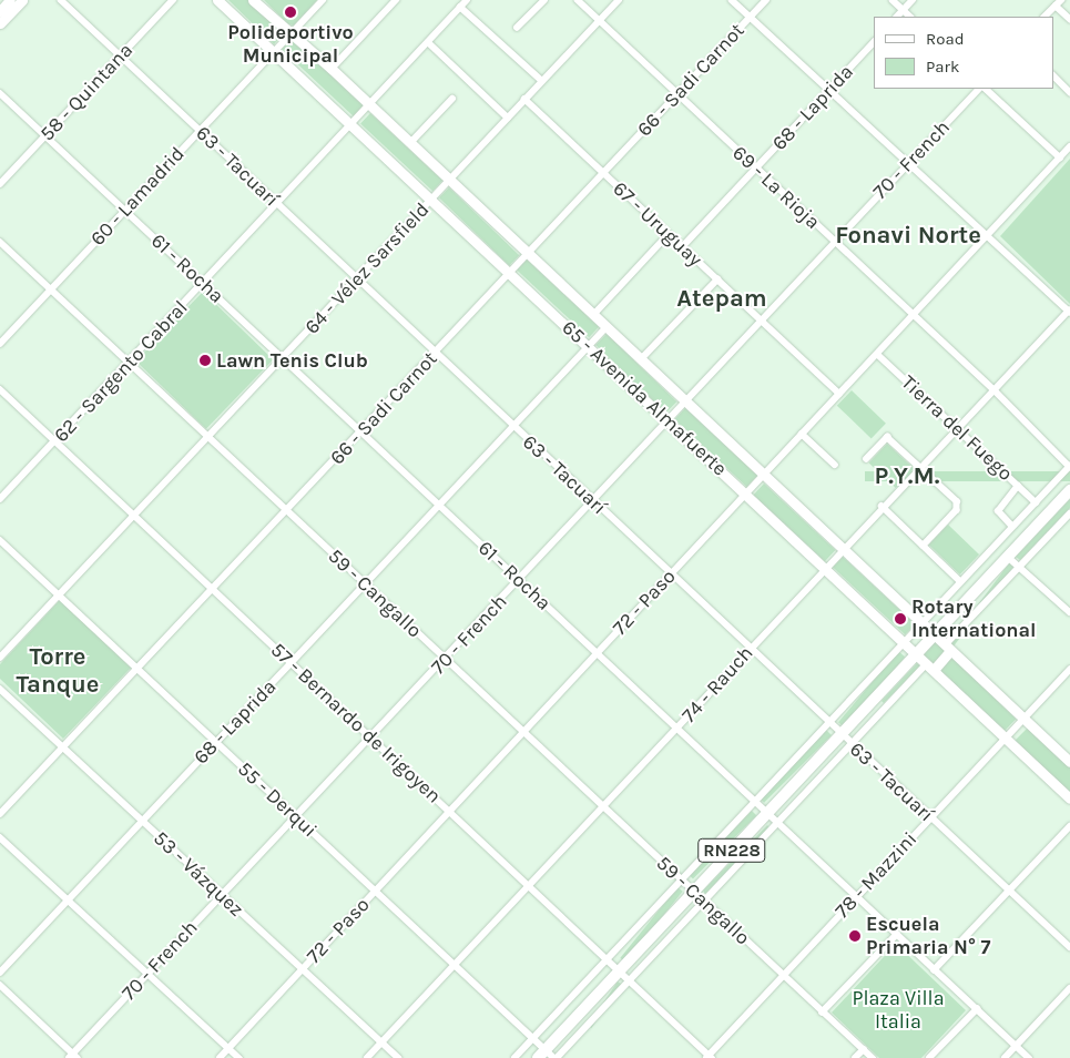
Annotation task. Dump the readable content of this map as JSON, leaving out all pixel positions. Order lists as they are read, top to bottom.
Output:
{
  "streets": {
    "highway": ["RN228"],
    "main road": ["65 - Avenida Almafuerte"],
    "street": [
      "66 - Sadi Carnot",
      "58 - Quintana",
      "68 - Laprida",
      "70 - French",
      "63 - Tacuarí",
      "69 - La Rioja",
      "60 - Lamadrid",
      "67 - Uruguay",
      "61 - Rocha",
      "64 - Vélez Sarsfield",
      "62 - Sargento Cabral",
      "Tierra del Fuego",
      "59 - Cangallo",
      "72 - Paso",
      "74 - Rauch",
      "57 - Bernardo de Irigoyen",
      "55 - Derqui",
      "53 - Vázquez",
      "78 - Mazzini"
    ]
  },
  "crossings": [
    ["66 - Sadi Carnot", "63 - Tacuarí"],
    ["66 - Sadi Carnot", "69 - La Rioja"],
    ["66 - Sadi Carnot", "67 - Uruguay"],
    ["66 - Sadi Carnot", "61 - Rocha"],
    ["66 - Sadi Carnot", "65 - Avenida Almafuerte"],
    ["66 - Sadi Carnot", "59 - Cangallo"],
    ["66 - Sadi Carnot", "57 - Bernardo de Irigoyen"],
    ["66 - Sadi Carnot", "55 - Derqui"],
    ["66 - Sadi Carnot", "53 - Vázquez"],
    ["58 - Quintana", "63 - Tacuarí"],
    ["58 - Quintana", "61 - Rocha"],
    ["68 - Laprida", "63 - Tacuarí"],
    ["68 - Laprida", "69 - La Rioja"],
    ["68 - Laprida", "67 - Uruguay"],
    ["68 - Laprida", "61 - Rocha"],
    ["68 - Laprida", "65 - Avenida Almafuerte"],
    ["68 - Laprida", "59 - Cangallo"],
    ["68 - Laprida", "57 - Bernardo de Irigoyen"],
    ["68 - Laprida", "55 - Derqui"],
    ["68 - Laprida", "53 - Vázquez"],
    ["70 - French", "63 - Tacuarí"],
    ["70 - French", "69 - La Rioja"],
    ["70 - French", "67 - Uruguay"],
    ["70 - French", "61 - Rocha"],
    ["70 - French", "65 - Avenida Almafuerte"],
    ["70 - French", "59 - Cangallo"],
    ["70 - French", "57 - Bernardo de Irigoyen"],
    ["70 - French", "55 - Derqui"],
    ["70 - French", "53 - Vázquez"],
    ["63 - Tacuarí", "60 - Lamadrid"],
    ["63 - Tacuarí", "64 - Vélez Sarsfield"],
    ["63 - Tacuarí", "62 - Sargento Cabral"],
    ["63 - Tacuarí", "72 - Paso"],
    ["63 - Tacuarí", "74 - Rauch"],
    ["63 - Tacuarí", "RN228"],
    ["63 - Tacuarí", "78 - Mazzini"],
    ["69 - La Rioja", "64 - Vélez Sarsfield"],
    ["69 - La Rioja", "72 - Paso"],
    ["69 - La Rioja", "74 - Rauch"],
    ["60 - Lamadrid", "61 - Rocha"],
    ["60 - Lamadrid", "65 - Avenida Almafuerte"],
    ["60 - Lamadrid", "59 - Cangallo"],
    ["67 - Uruguay", "64 - Vélez Sarsfield"],
    ["67 - Uruguay", "72 - Paso"],
    ["61 - Rocha", "64 - Vélez Sarsfield"],
    ["61 - Rocha", "62 - Sargento Cabral"],
    ["61 - Rocha", "72 - Paso"],
    ["61 - Rocha", "74 - Rauch"],
    ["61 - Rocha", "RN228"],
    ["61 - Rocha", "78 - Mazzini"],
    ["64 - Vélez Sarsfield", "65 - Avenida Almafuerte"],
    ["64 - Vélez Sarsfield", "59 - Cangallo"],
    ["64 - Vélez Sarsfield", "57 - Bernardo de Irigoyen"],
    ["64 - Vélez Sarsfield", "55 - Derqui"],
    ["62 - Sargento Cabral", "65 - Avenida Almafuerte"],
    ["62 - Sargento Cabral", "59 - Cangallo"],
    ["62 - Sargento Cabral", "57 - Bernardo de Irigoyen"],
    ["65 - Avenida Almafuerte", "72 - Paso"],
    ["65 - Avenida Almafuerte", "74 - Rauch"],
    ["65 - Avenida Almafuerte", "RN228"],
    ["65 - Avenida Almafuerte", "78 - Mazzini"],
    ["Tierra del Fuego", "72 - Paso"],
    ["Tierra del Fuego", "74 - Rauch"],
    ["59 - Cangallo", "72 - Paso"],
    ["59 - Cangallo", "74 - Rauch"],
    ["59 - Cangallo", "RN228"],
    ["59 - Cangallo", "78 - Mazzini"],
    ["72 - Paso", "57 - Bernardo de Irigoyen"],
    ["72 - Paso", "55 - Derqui"],
    ["72 - Paso", "53 - Vázquez"],
    ["74 - Rauch", "57 - Bernardo de Irigoyen"],
    ["74 - Rauch", "55 - Derqui"],
    ["74 - Rauch", "53 - Vázquez"],
    ["57 - Bernardo de Irigoyen", "RN228"],
    ["57 - Bernardo de Irigoyen", "78 - Mazzini"],
    ["55 - Derqui", "RN228"]
  ],
  "districts": [
    "Fonavi Norte",
    "Atepam",
    "P.Y.M.",
    "Torre Tanque"
  ],
  "parks": ["Plaza Villa Italia"],
  "places": [
    "Polideportivo Municipal",
    "Lawn Tenis Club",
    "Rotary International",
    "Escuela Primaria N° 7"
  ],
  "legend": ["Road", "Park"]
}
